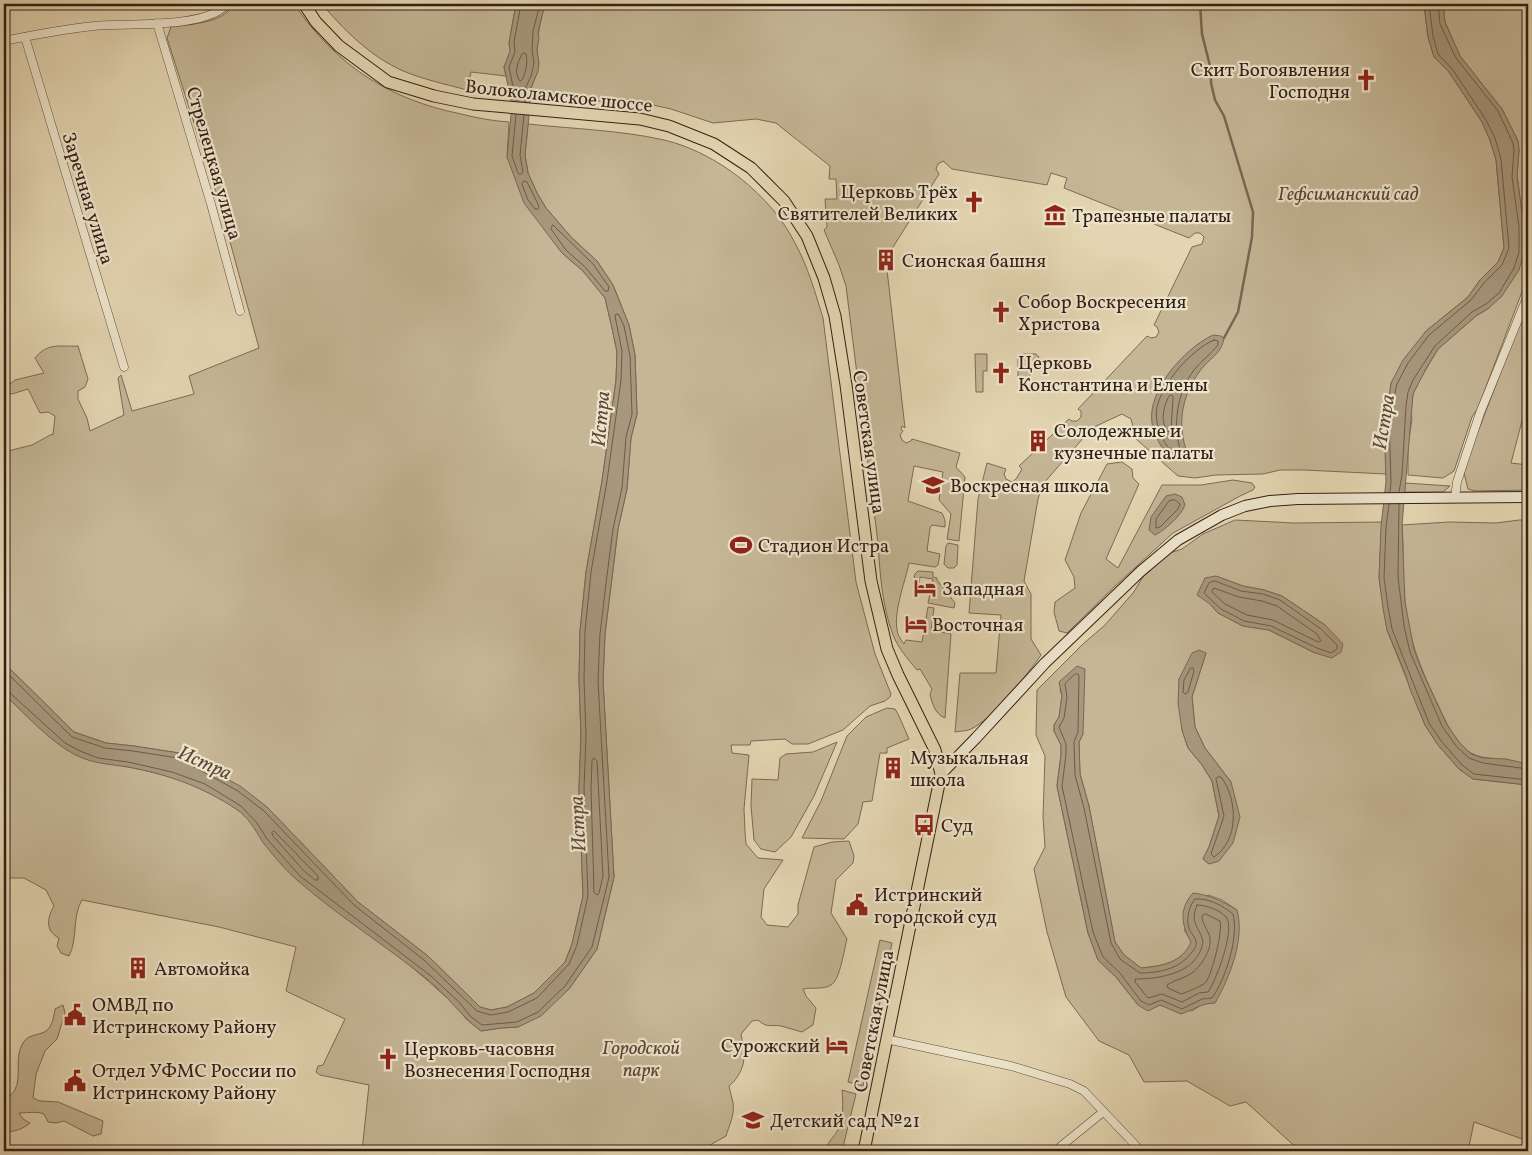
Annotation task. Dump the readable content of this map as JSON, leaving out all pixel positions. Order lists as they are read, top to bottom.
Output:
{
  "streets": {
    "main road": ["Волоколамское шоссе", "Советская улица"],
    "street": ["Стрелецкая улица", "Заречная улица"]
  },
  "crossings": [
    ["Волоколамское шоссе", "Советская улица"]
  ],
  "water": ["Истра"],
  "parks": ["Гефсиманский сад", "Городской парк"],
  "places": {
    "church": [
      "Скит Богоявления Господня",
      "Церковь Трёх Святителей Великих",
      "Собор Воскресения Христова",
      "Церковь Константина и Елены",
      "Церковь-часовня Вознесения Господня"
    ],
    "museum": ["Трапезные палаты"],
    "building": [
      "Сионская башня",
      "Солодежные и кузнечные палаты",
      "Музыкальная школа",
      "Автомойка"
    ],
    "school or university": ["Воскресная школа", "Детский сад №21"],
    "sports": ["Стадион Истра"],
    "hotel": ["Западная", "Восточная", "Сурожский"],
    "bus stop": ["Суд"],
    "public building": ["Истринский городской суд", "ОМВД по Истринскому Району", "Отдел УФМС России по Истринскому Району"]
  }
}
